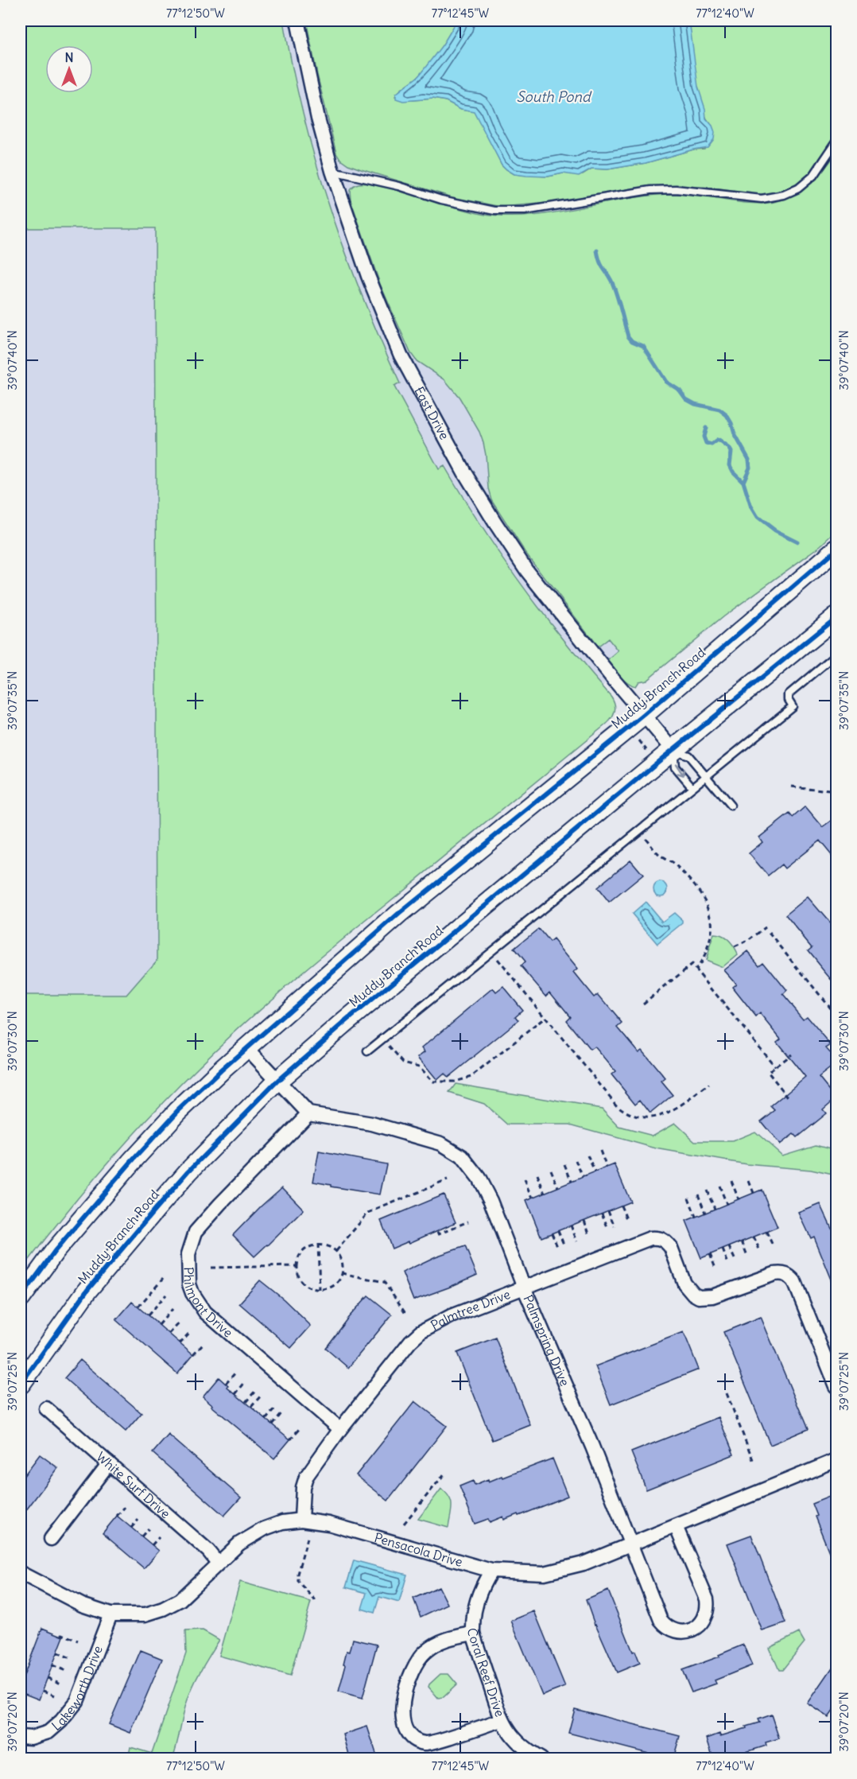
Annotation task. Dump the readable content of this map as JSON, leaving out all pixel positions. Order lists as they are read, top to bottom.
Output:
{
  "streets": {
    "main road": ["Muddy Branch Road"],
    "street": [
      "East Drive",
      "Philmont Drive",
      "Palmtree Drive",
      "Palmspring Drive",
      "White Surf Drive",
      "Pensacola Drive",
      "Coral Reef Drive",
      "Lakeworth Drive"
    ]
  },
  "crossings": [
    ["East Drive", "Muddy Branch Road"],
    ["Philmont Drive", "Palmtree Drive"],
    ["Philmont Drive", "Palmspring Drive"],
    ["Palmtree Drive", "Palmspring Drive"],
    ["Palmtree Drive", "Pensacola Drive"],
    ["Palmspring Drive", "Pensacola Drive"],
    ["White Surf Drive", "Pensacola Drive"],
    ["Pensacola Drive", "Coral Reef Drive"],
    ["Pensacola Drive", "Lakeworth Drive"]
  ],
  "water": ["South Pond"],
  "north": "top",
  "coordinates": [
    "77°12'50\"W",
    "77°12'45\"W",
    "77°12'40\"W",
    "39°07'40\"N",
    "39°07'35\"N",
    "39°07'30\"N",
    "39°07'25\"N",
    "39°07'20\"N"
  ]
}
